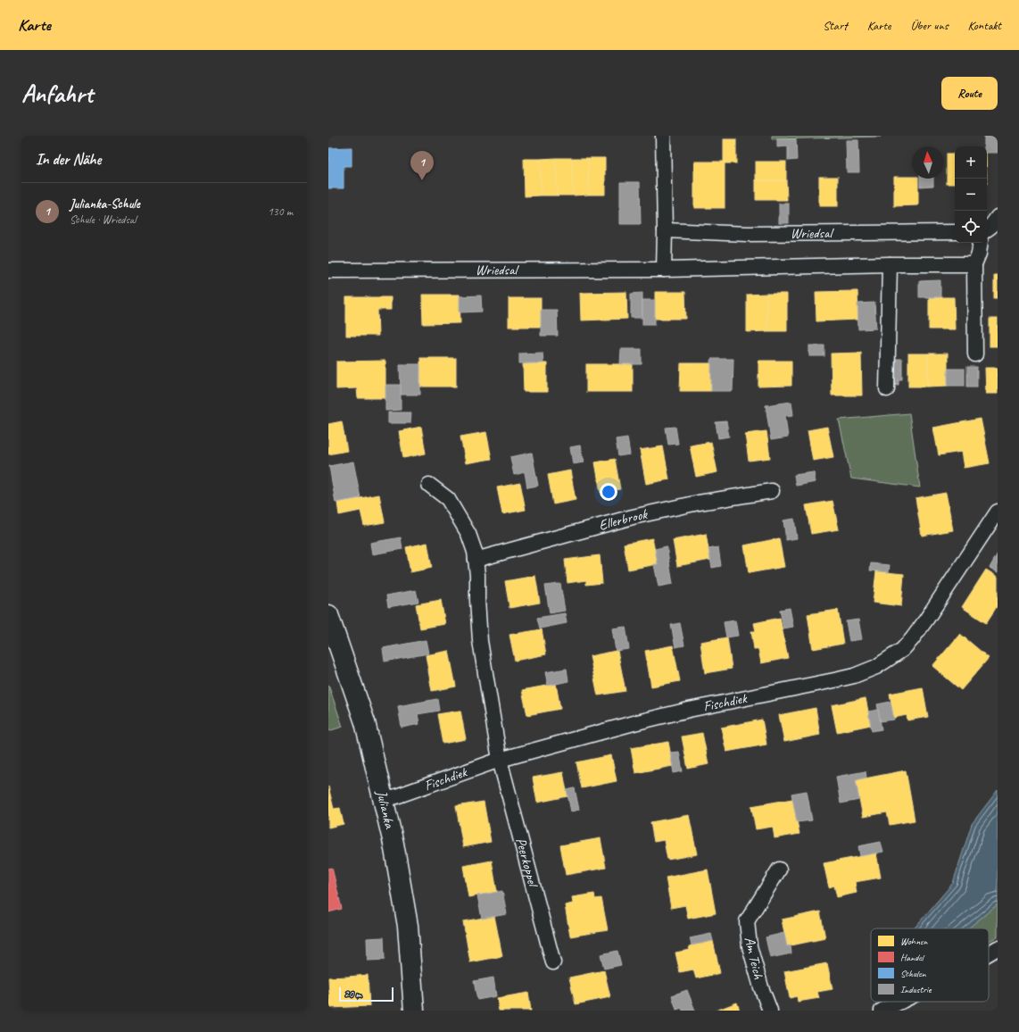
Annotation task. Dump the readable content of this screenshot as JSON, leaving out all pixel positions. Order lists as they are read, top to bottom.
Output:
{
  "streets": {
    "street": [
      "Wriedsal",
      "Ellerbrook",
      "Fischdiek",
      "Julianka",
      "Peerkoppel",
      "Am Teich"
    ]
  },
  "crossings": [
    ["Fischdiek", "Julianka"],
    ["Fischdiek", "Peerkoppel"]
  ],
  "legend": [
    "Wohnen",
    "Handel",
    "Schulen",
    "Industrie"
  ],
  "scale_bar": "20 m",
  "north": "top",
  "page": {
    "header": "Karte",
    "nav": [
      "Start",
      "Karte",
      "Über uns",
      "Kontakt"
    ],
    "buttons": "Route",
    "title": "Anfahrt",
    "heading": "In der Nähe",
    "map_buttons": ["+", "−"],
    "pins": "1",
    "list": [
      {
        "mark": "1",
        "name": "Julianka-Schule",
        "note": "Schule · Wriedsal",
        "value": "130 m"
      }
    ],
    "scale": "20 m"
  }
}
